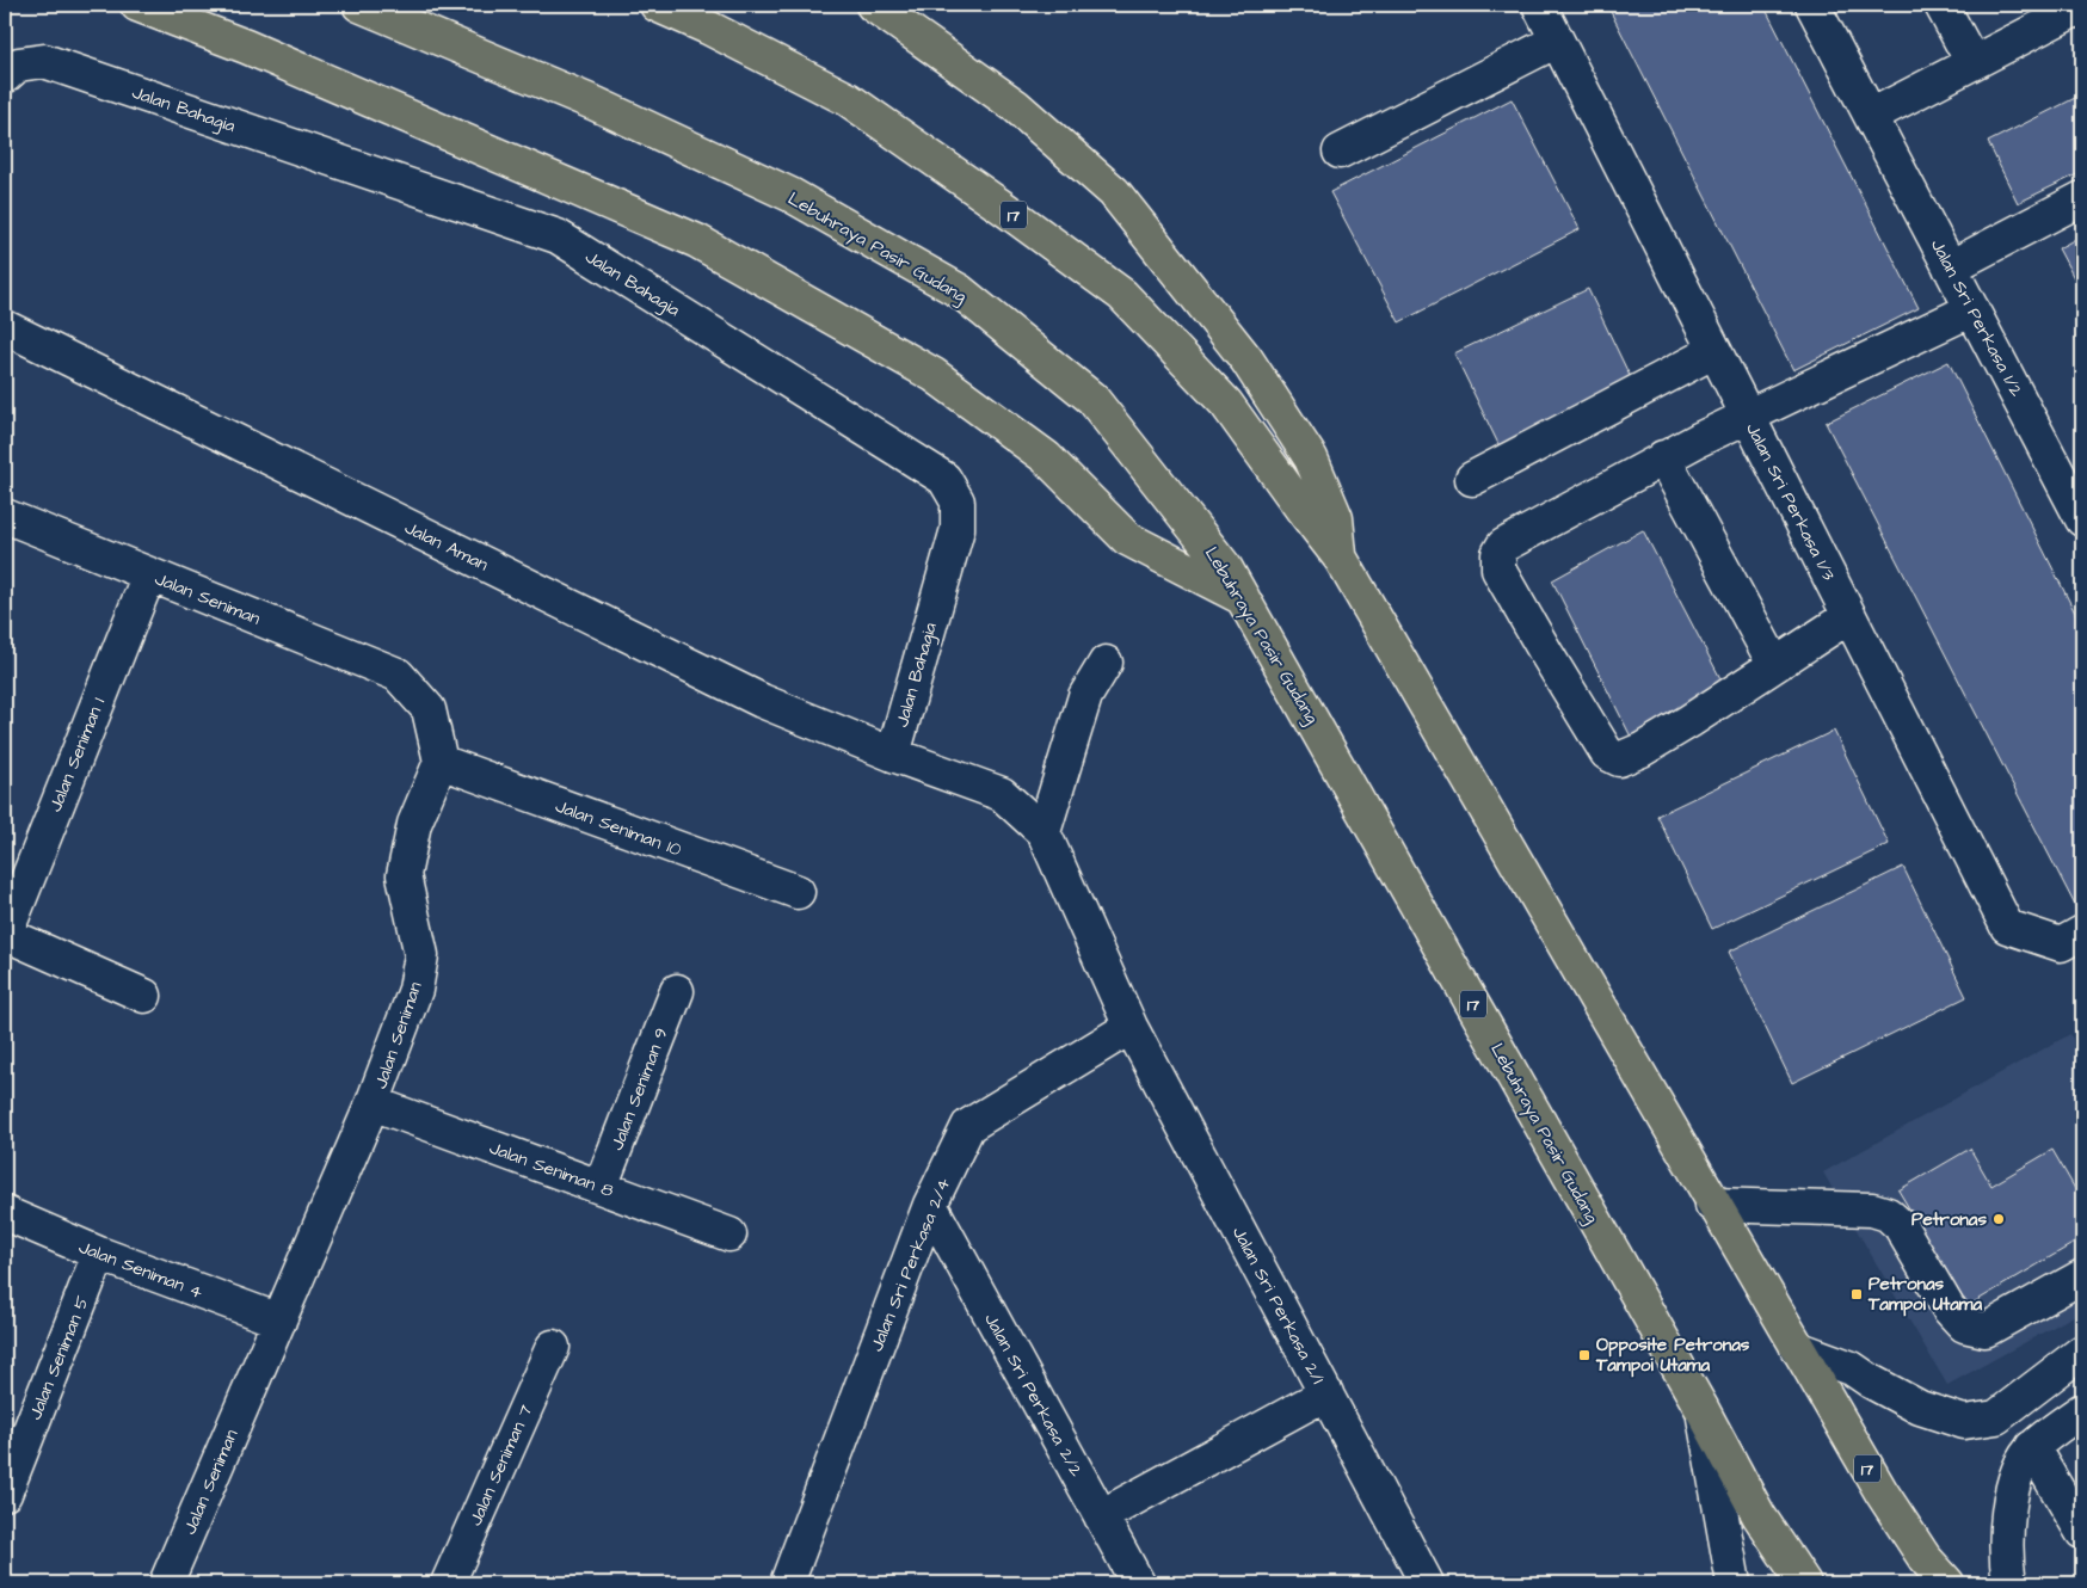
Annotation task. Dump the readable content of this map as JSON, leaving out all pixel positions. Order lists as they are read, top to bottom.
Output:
{
  "streets": {
    "highway": ["17", "Lebuhraya Pasir Gudang"],
    "street": [
      "Jalan Bahagia",
      "Jalan Sri Perkasa 1/2",
      "Jalan Sri Perkasa 1/3",
      "Jalan Aman",
      "Jalan Seniman",
      "Jalan Seniman 1",
      "Jalan Seniman 10",
      "Jalan Seniman 9",
      "Jalan Seniman 8",
      "Jalan Sri Perkasa 2/4",
      "Jalan Seniman 4",
      "Jalan Sri Perkasa 2/1",
      "Jalan Seniman 5",
      "Jalan Sri Perkasa 2/2",
      "Jalan Seniman 7"
    ]
  },
  "crossings": [
    ["Jalan Bahagia", "Jalan Aman"],
    ["Jalan Aman", "Jalan Sri Perkasa 2/1"],
    ["Jalan Seniman", "Jalan Seniman 1"],
    ["Jalan Seniman", "Jalan Seniman 10"],
    ["Jalan Seniman", "Jalan Seniman 8"],
    ["Jalan Seniman", "Jalan Seniman 4"],
    ["Jalan Seniman 9", "Jalan Seniman 8"],
    ["Jalan Sri Perkasa 2/4", "Jalan Sri Perkasa 2/1"],
    ["Jalan Sri Perkasa 2/4", "Jalan Sri Perkasa 2/2"],
    ["Jalan Seniman 4", "Jalan Seniman 5"]
  ],
  "places": {
    "other": ["Petronas"],
    "transit": ["Petronas Tampoi Utama", "Opposite Petronas Tampoi Utama"]
  }
}
